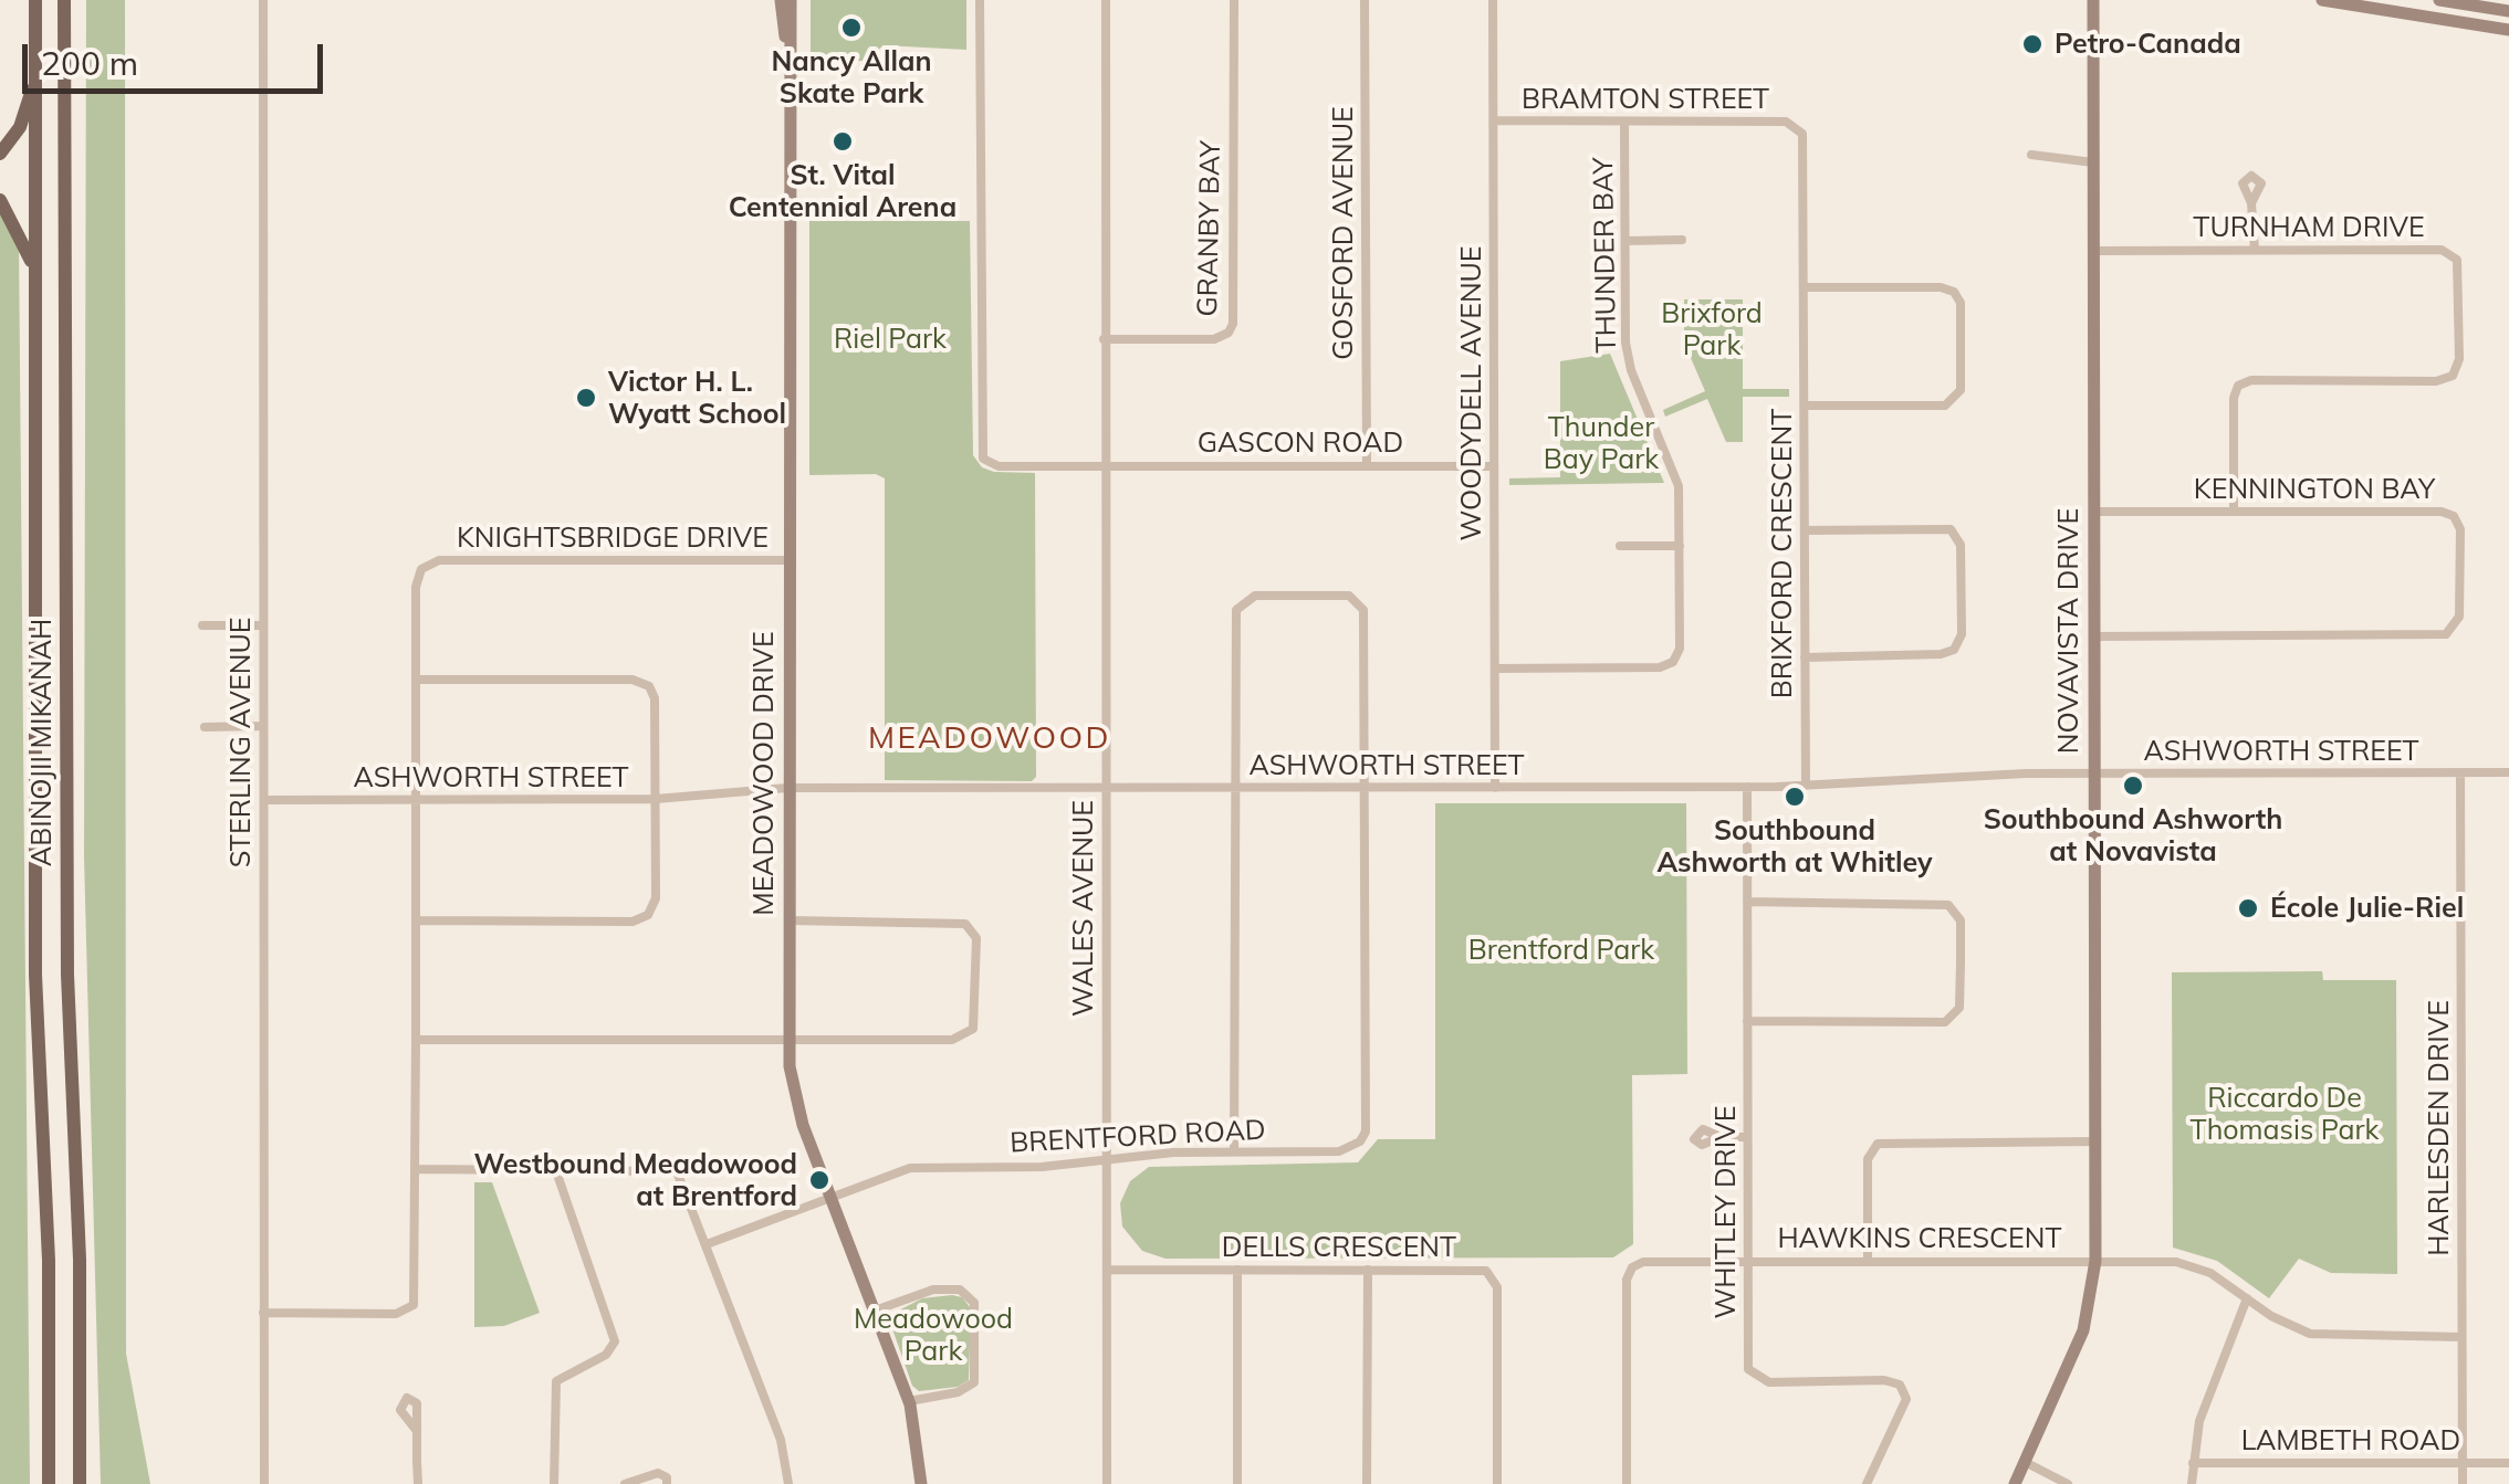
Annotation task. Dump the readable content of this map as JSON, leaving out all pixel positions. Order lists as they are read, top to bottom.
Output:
{
  "streets": {
    "main road": ["ABINOJII MIKANAH"],
    "street": [
      "BRAMTON STREET",
      "TURNHAM DRIVE",
      "GRANBY BAY",
      "GOSFORD AVENUE",
      "THUNDER BAY",
      "WOODYDELL AVENUE",
      "GASCON ROAD",
      "KENNINGTON BAY",
      "KNIGHTSBRIDGE DRIVE",
      "BRIXFORD CRESCENT",
      "NOVAVISTA DRIVE",
      "STERLING AVENUE",
      "ASHWORTH STREET",
      "MEADOWOOD DRIVE",
      "WALES AVENUE",
      "HARLESDEN DRIVE",
      "BRENTFORD ROAD",
      "WHITLEY DRIVE",
      "HAWKINS CRESCENT",
      "DELLS CRESCENT",
      "LAMBETH ROAD"
    ]
  },
  "crossings": [
    ["BRAMTON STREET", "THUNDER BAY"],
    ["BRAMTON STREET", "WOODYDELL AVENUE"],
    ["BRAMTON STREET", "BRIXFORD CRESCENT"],
    ["TURNHAM DRIVE", "KENNINGTON BAY"],
    ["TURNHAM DRIVE", "NOVAVISTA DRIVE"],
    ["GRANBY BAY", "WALES AVENUE"],
    ["GOSFORD AVENUE", "GASCON ROAD"],
    ["THUNDER BAY", "WOODYDELL AVENUE"],
    ["WOODYDELL AVENUE", "GASCON ROAD"],
    ["WOODYDELL AVENUE", "ASHWORTH STREET"],
    ["GASCON ROAD", "WALES AVENUE"],
    ["KENNINGTON BAY", "NOVAVISTA DRIVE"],
    ["KNIGHTSBRIDGE DRIVE", "STERLING AVENUE"],
    ["KNIGHTSBRIDGE DRIVE", "ASHWORTH STREET"],
    ["KNIGHTSBRIDGE DRIVE", "MEADOWOOD DRIVE"],
    ["BRIXFORD CRESCENT", "ASHWORTH STREET"],
    ["NOVAVISTA DRIVE", "ASHWORTH STREET"],
    ["NOVAVISTA DRIVE", "HAWKINS CRESCENT"],
    ["STERLING AVENUE", "ASHWORTH STREET"],
    ["ASHWORTH STREET", "MEADOWOOD DRIVE"],
    ["ASHWORTH STREET", "WALES AVENUE"],
    ["ASHWORTH STREET", "HARLESDEN DRIVE"],
    ["ASHWORTH STREET", "BRENTFORD ROAD"],
    ["ASHWORTH STREET", "WHITLEY DRIVE"],
    ["MEADOWOOD DRIVE", "BRENTFORD ROAD"],
    ["WALES AVENUE", "BRENTFORD ROAD"],
    ["WALES AVENUE", "DELLS CRESCENT"],
    ["HARLESDEN DRIVE", "HAWKINS CRESCENT"],
    ["HARLESDEN DRIVE", "LAMBETH ROAD"],
    ["WHITLEY DRIVE", "HAWKINS CRESCENT"]
  ],
  "districts": ["MEADOWOOD"],
  "parks": [
    "Brixford Park",
    "Riel Park",
    "Thunder Bay Park",
    "Brentford Park",
    "Riccardo De Thomasis Park",
    "Meadowood Park"
  ],
  "places": [
    "Nancy Allan Skate Park",
    "Petro-Canada",
    "St. Vital Centennial Arena",
    "Victor H. L. Wyatt School",
    "Southbound Ashworth at Novavista",
    "Southbound Ashworth at Whitley",
    "École Julie-Riel",
    "Westbound Meadowood at Brentford"
  ],
  "scale_bar": "200 m"
}
